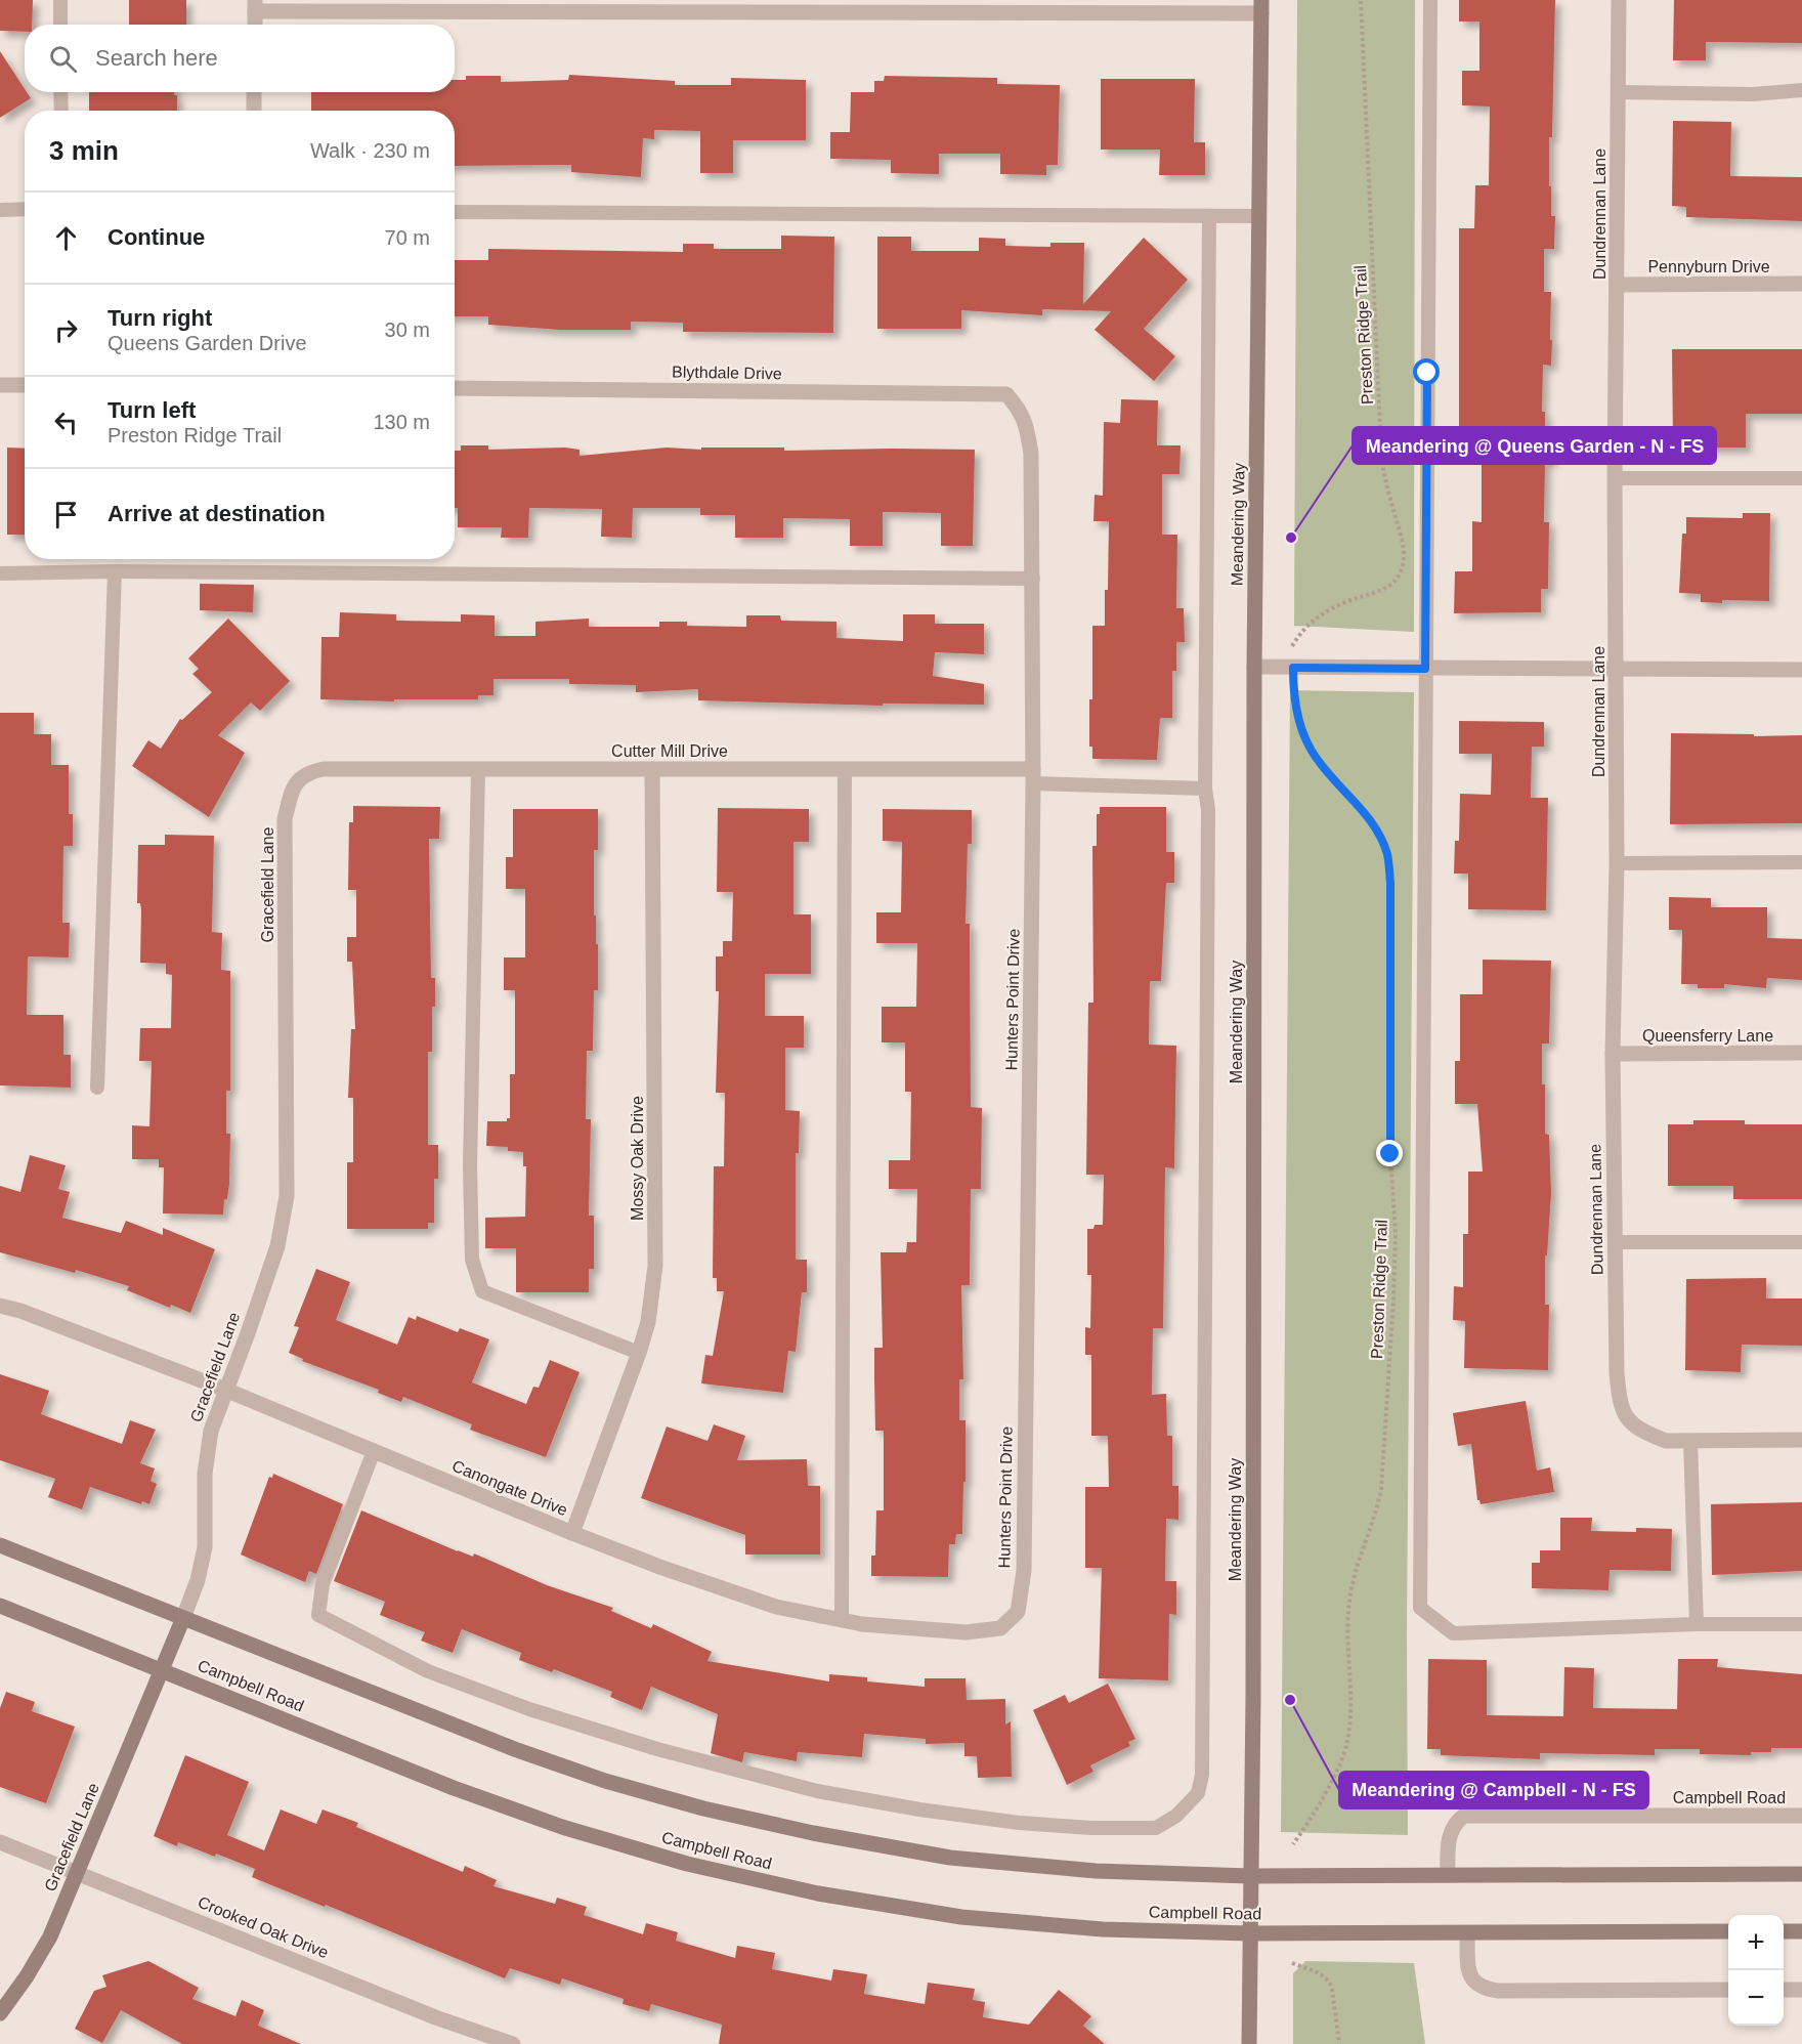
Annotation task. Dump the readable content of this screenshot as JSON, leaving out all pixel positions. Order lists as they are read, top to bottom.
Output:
{
  "streets": {
    "main road": ["Meandering Way", "Gracefield Lane", "Campbell Road"],
    "street": [
      "Dundrennan Lane",
      "Pennyburn Drive",
      "Blythdale Drive",
      "Cutter Mill Drive",
      "Hunters Point Drive",
      "Queensferry Lane",
      "Mossy Oak Drive",
      "Canongate Drive",
      "Crooked Oak Drive"
    ],
    "path": ["Preston Ridge Trail"]
  },
  "crossings": [
    ["Dundrennan Lane", "Pennyburn Drive"],
    ["Dundrennan Lane", "Queensferry Lane"],
    ["Blythdale Drive", "Hunters Point Drive"],
    ["Meandering Way", "Campbell Road"],
    ["Cutter Mill Drive", "Gracefield Lane"],
    ["Cutter Mill Drive", "Hunters Point Drive"],
    ["Cutter Mill Drive", "Mossy Oak Drive"],
    ["Gracefield Lane", "Canongate Drive"],
    ["Gracefield Lane", "Campbell Road"],
    ["Gracefield Lane", "Crooked Oak Drive"],
    ["Hunters Point Drive", "Canongate Drive"],
    ["Mossy Oak Drive", "Canongate Drive"]
  ],
  "places": ["Meandering @ Queens Garden - N - FS", "Meandering @ Campbell - N - FS"],
  "page": {
    "search": "Search here",
    "heading": ["3 min", "Walk · 230 m"],
    "list": [
      ["Continue", "70 m"],
      ["Turn right", "Queens Garden Drive", "30 m"],
      ["Turn left", "Preston Ridge Trail", "130 m"],
      "Arrive at destination"
    ],
    "map_buttons": ["+", "−"]
  }
}
